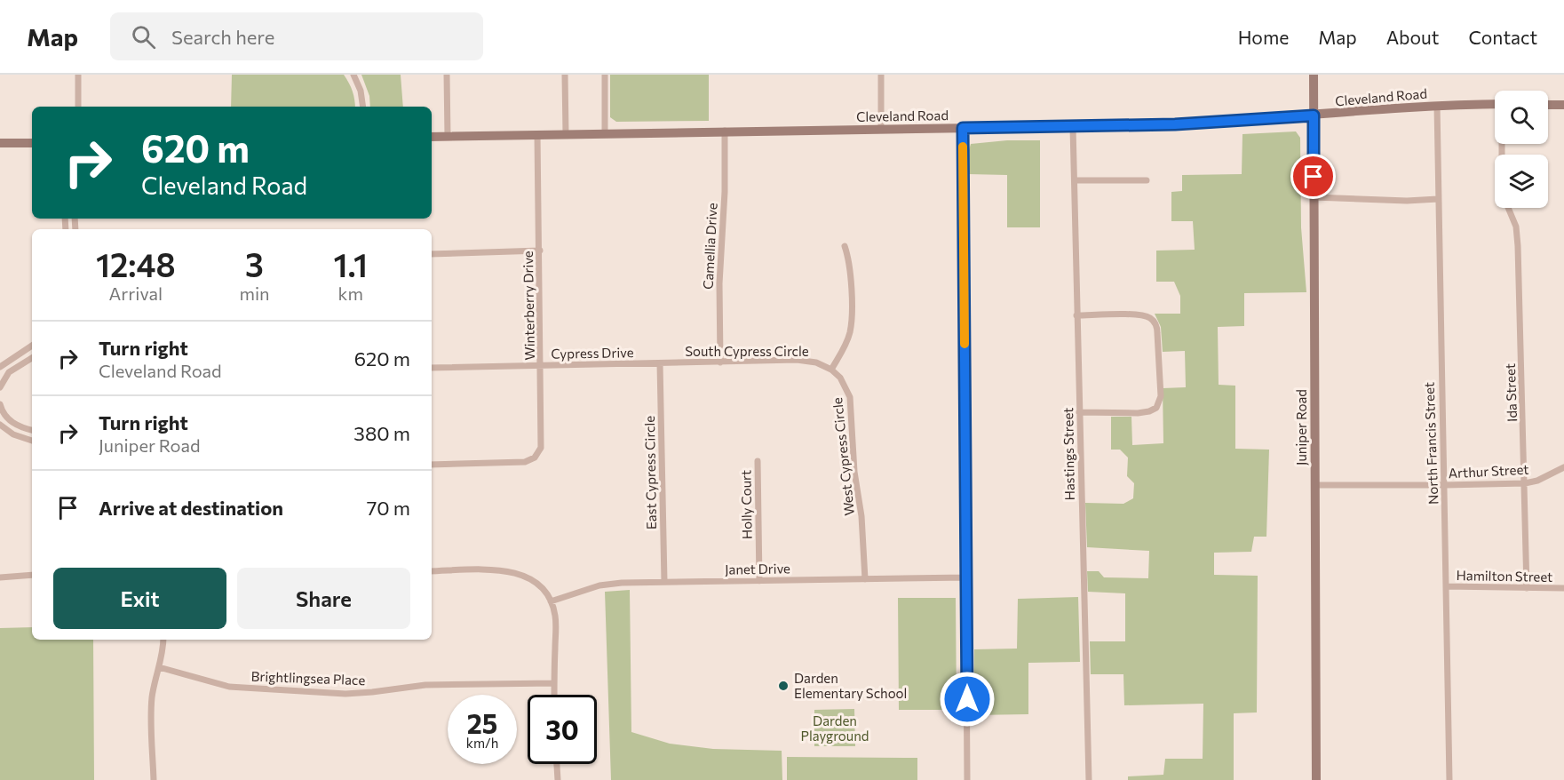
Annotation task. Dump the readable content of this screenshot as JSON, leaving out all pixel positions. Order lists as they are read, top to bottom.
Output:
{
  "streets": {
    "main road": ["Cleveland Road", "Juniper Road"],
    "street": [
      "Camellia Drive",
      "Winterberry Drive",
      "South Cypress Circle",
      "Cypress Drive",
      "Ida Street",
      "North Francis Street",
      "Hastings Street",
      "West Cypress Circle",
      "Arthur Street",
      "East Cypress Circle",
      "Holly Court",
      "Janet Drive",
      "Hamilton Street",
      "Brightlingsea Place"
    ]
  },
  "crossings": [
    ["Cleveland Road", "Camellia Drive"],
    ["Cleveland Road", "Winterberry Drive"],
    ["Cleveland Road", "Juniper Road"],
    ["Cleveland Road", "North Francis Street"],
    ["Cleveland Road", "Hastings Street"],
    ["Camellia Drive", "South Cypress Circle"],
    ["Winterberry Drive", "Cypress Drive"],
    ["South Cypress Circle", "Cypress Drive"],
    ["South Cypress Circle", "West Cypress Circle"],
    ["South Cypress Circle", "East Cypress Circle"],
    ["Cypress Drive", "East Cypress Circle"],
    ["Ida Street", "Arthur Street"],
    ["Ida Street", "Hamilton Street"],
    ["Juniper Road", "Arthur Street"],
    ["North Francis Street", "Arthur Street"],
    ["North Francis Street", "Hamilton Street"],
    ["West Cypress Circle", "Janet Drive"],
    ["East Cypress Circle", "Janet Drive"],
    ["Holly Court", "Janet Drive"]
  ],
  "parks": ["Darden Playground"],
  "places": ["Darden Elementary School"],
  "page": {
    "header": "Map",
    "search": "Search here",
    "nav": [
      "Home",
      "Map",
      "About",
      "Contact"
    ],
    "turn": ["620 m", "Cleveland Road"],
    "eta": [
      "12:48",
      "Arrival",
      "3",
      "min",
      "1.1",
      "km"
    ],
    "list": [
      {
        "name": "Turn right",
        "note": "Cleveland Road",
        "value": "620 m"
      },
      {
        "name": "Turn right",
        "note": "Juniper Road",
        "value": "380 m"
      },
      {
        "name": "Arrive at destination",
        "value": "70 m"
      }
    ],
    "buttons": ["Exit", "Share"],
    "speed": "25 km/h",
    "limit": "30"
  }
}
